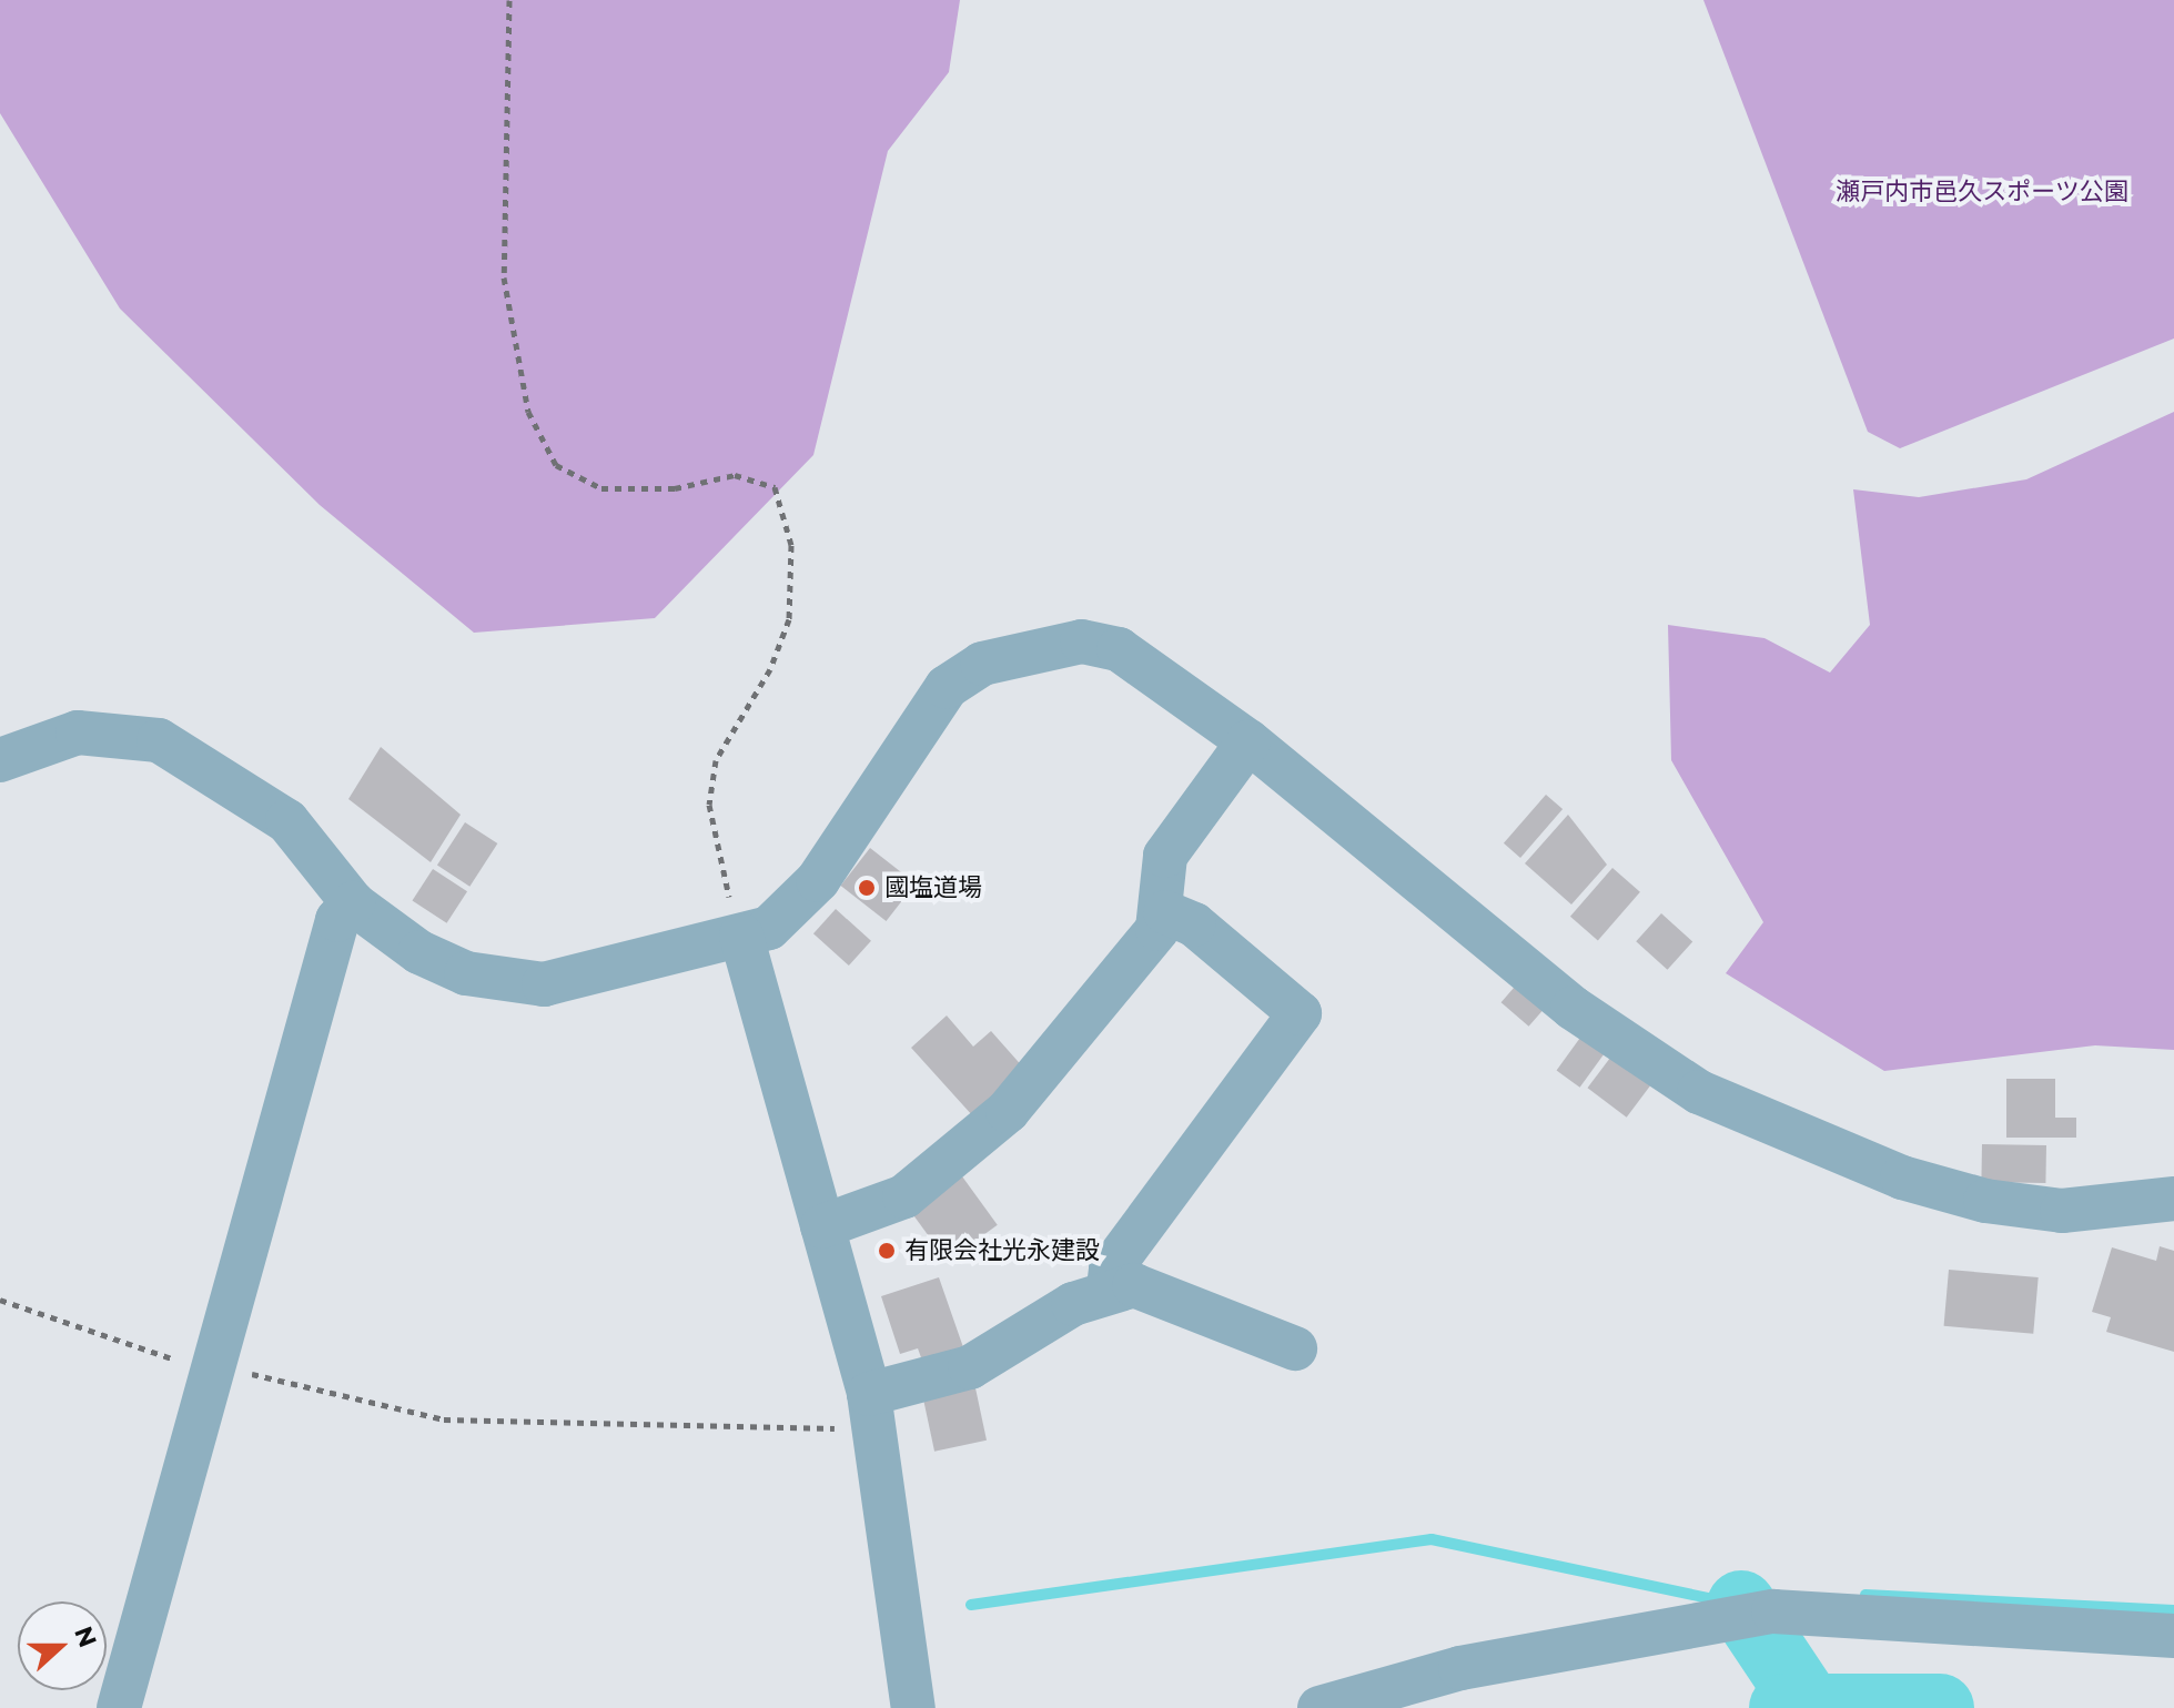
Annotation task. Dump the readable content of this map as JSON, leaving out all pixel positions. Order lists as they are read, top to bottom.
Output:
{
  "parks": ["瀬戸内市邑久スポーツ公園"],
  "places": ["國塩道場", "有限会社光永建設"],
  "north": "right"
}
